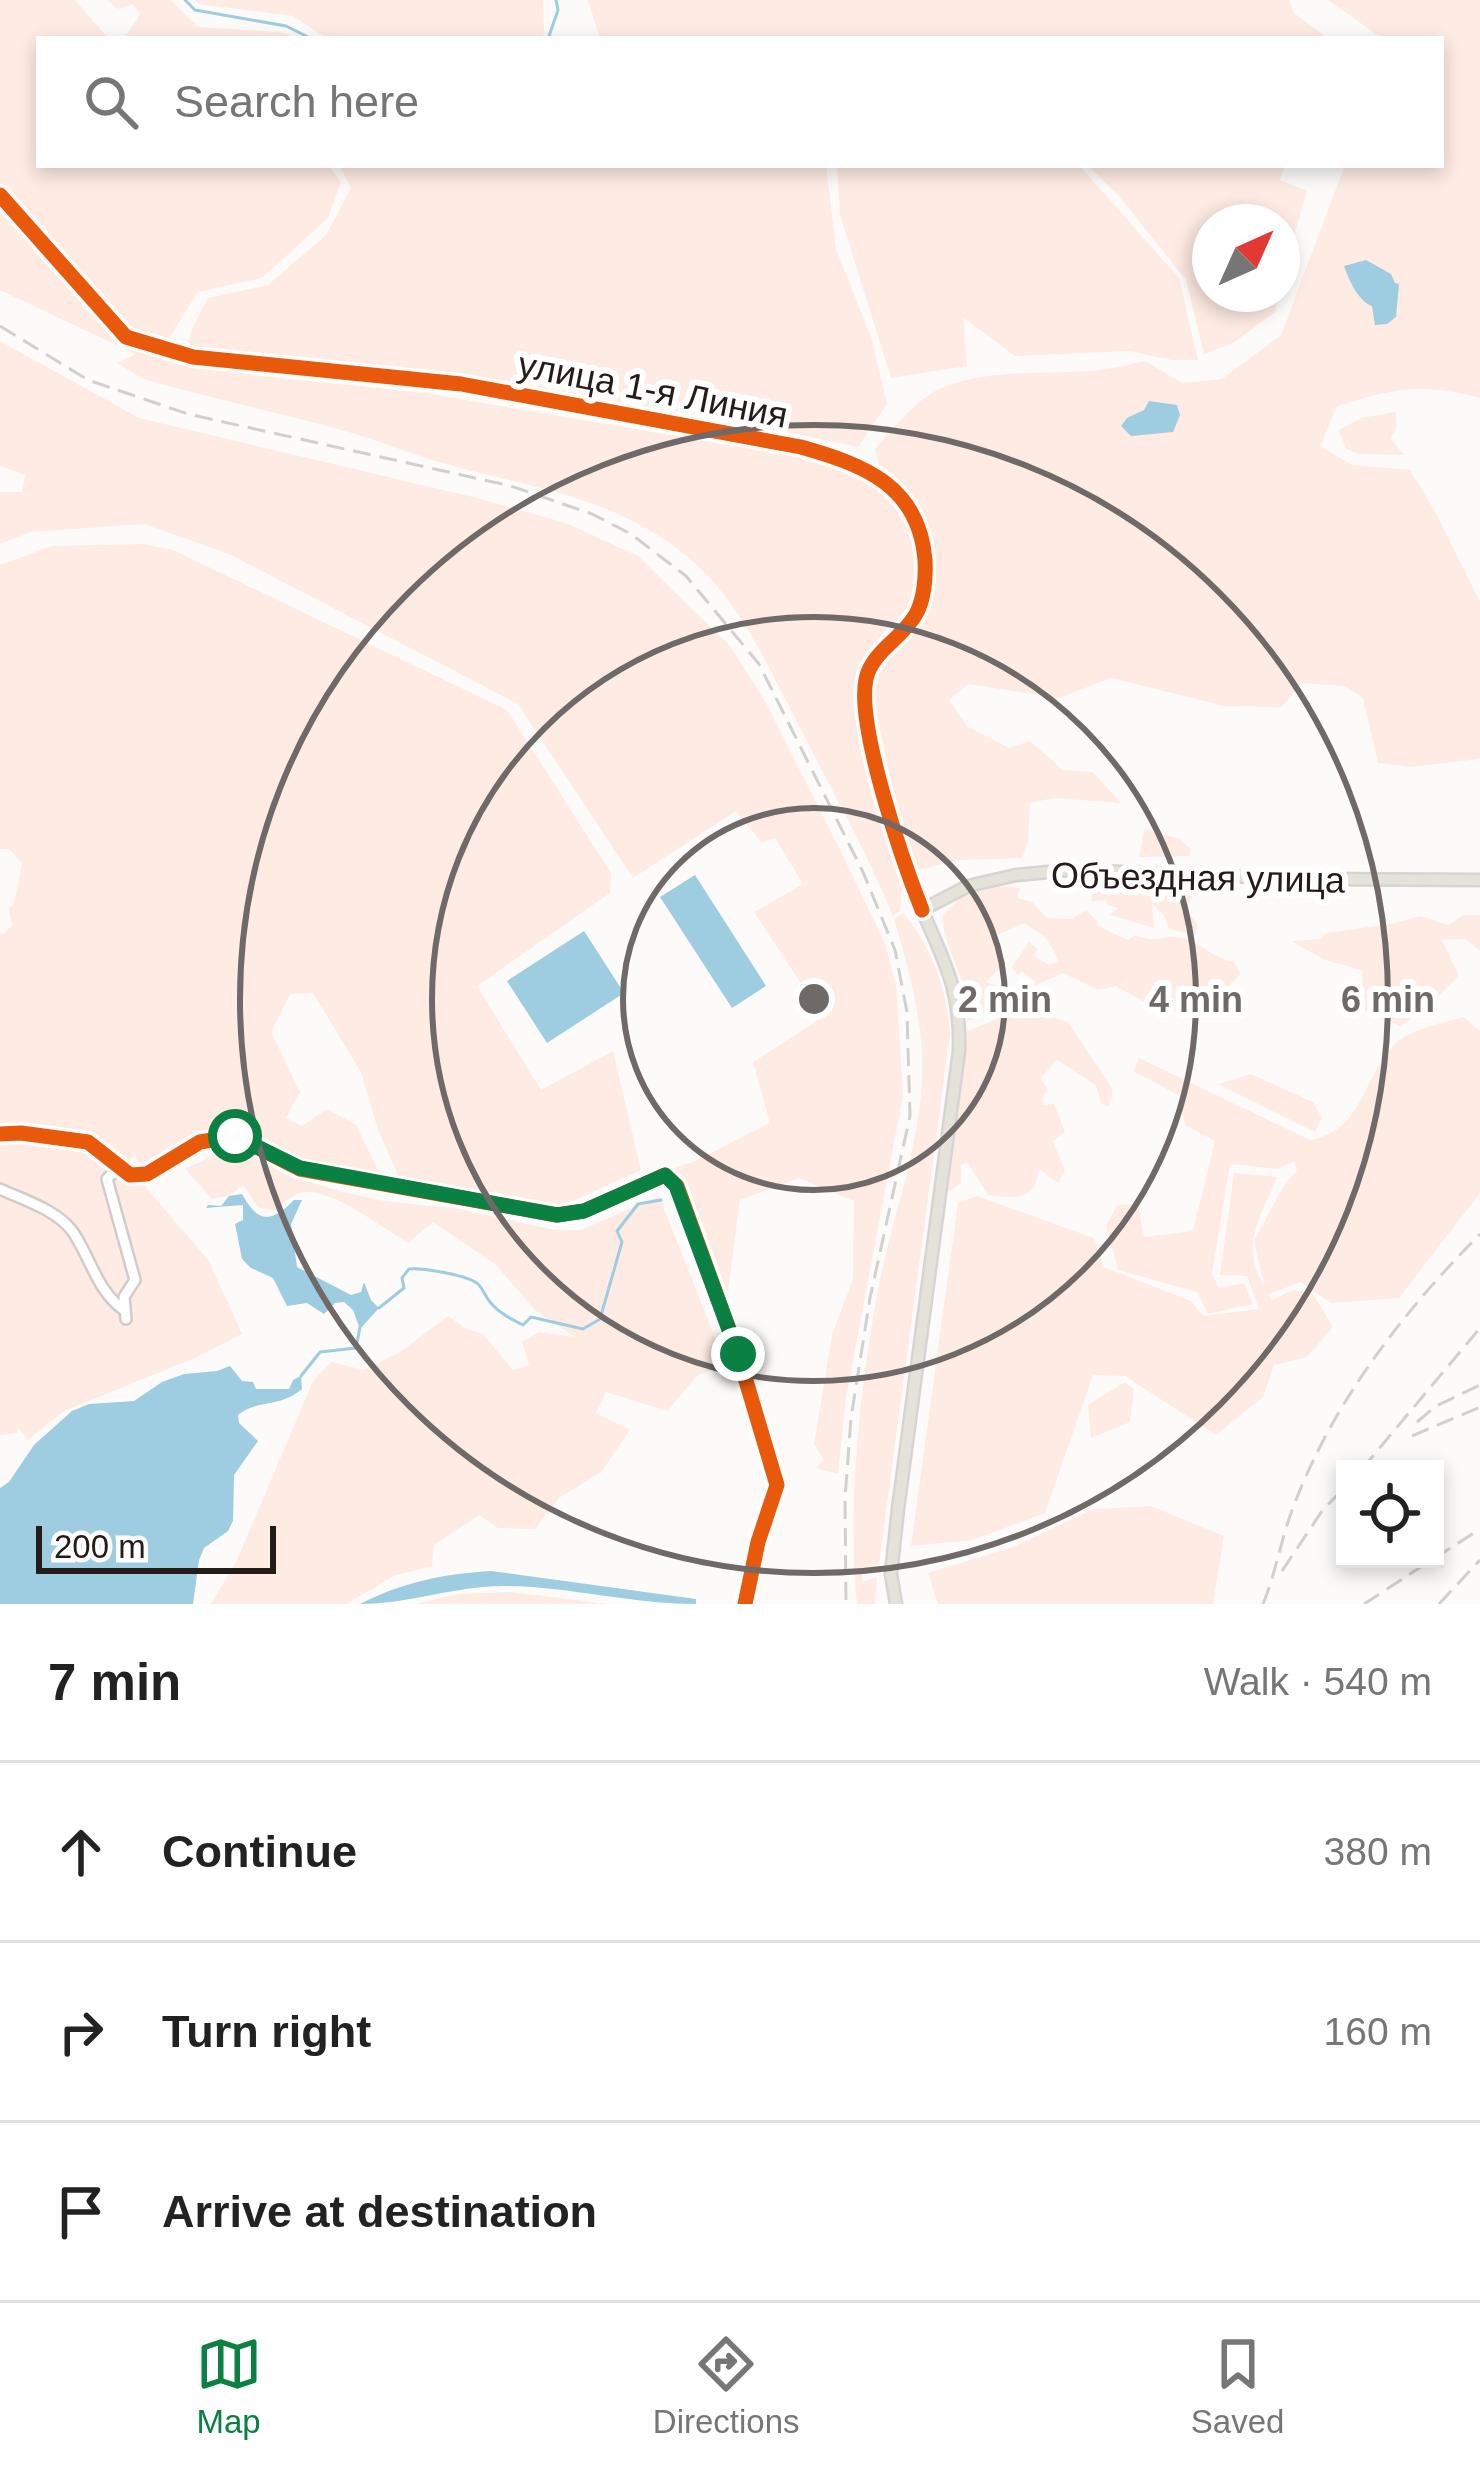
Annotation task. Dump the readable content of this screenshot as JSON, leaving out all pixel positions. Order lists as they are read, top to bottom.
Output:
{
  "streets": {
    "main road": ["Объездная улица"],
    "street": ["улица 1-я Линия"]
  },
  "crossings": [
    ["улица 1-я Линия", "Объездная улица"]
  ],
  "scale_bar": "200 m",
  "north": "top right",
  "page": {
    "search": "Search here",
    "scale": "200 m",
    "heading": ["7 min", "Walk · 540 m"],
    "list": [
      ["Continue", "380 m"],
      ["Turn right", "160 m"],
      "Arrive at destination"
    ],
    "nav": ["Map", "Directions", "Saved"]
  },
  "rings": ["2 min", "4 min", "6 min"]
}
